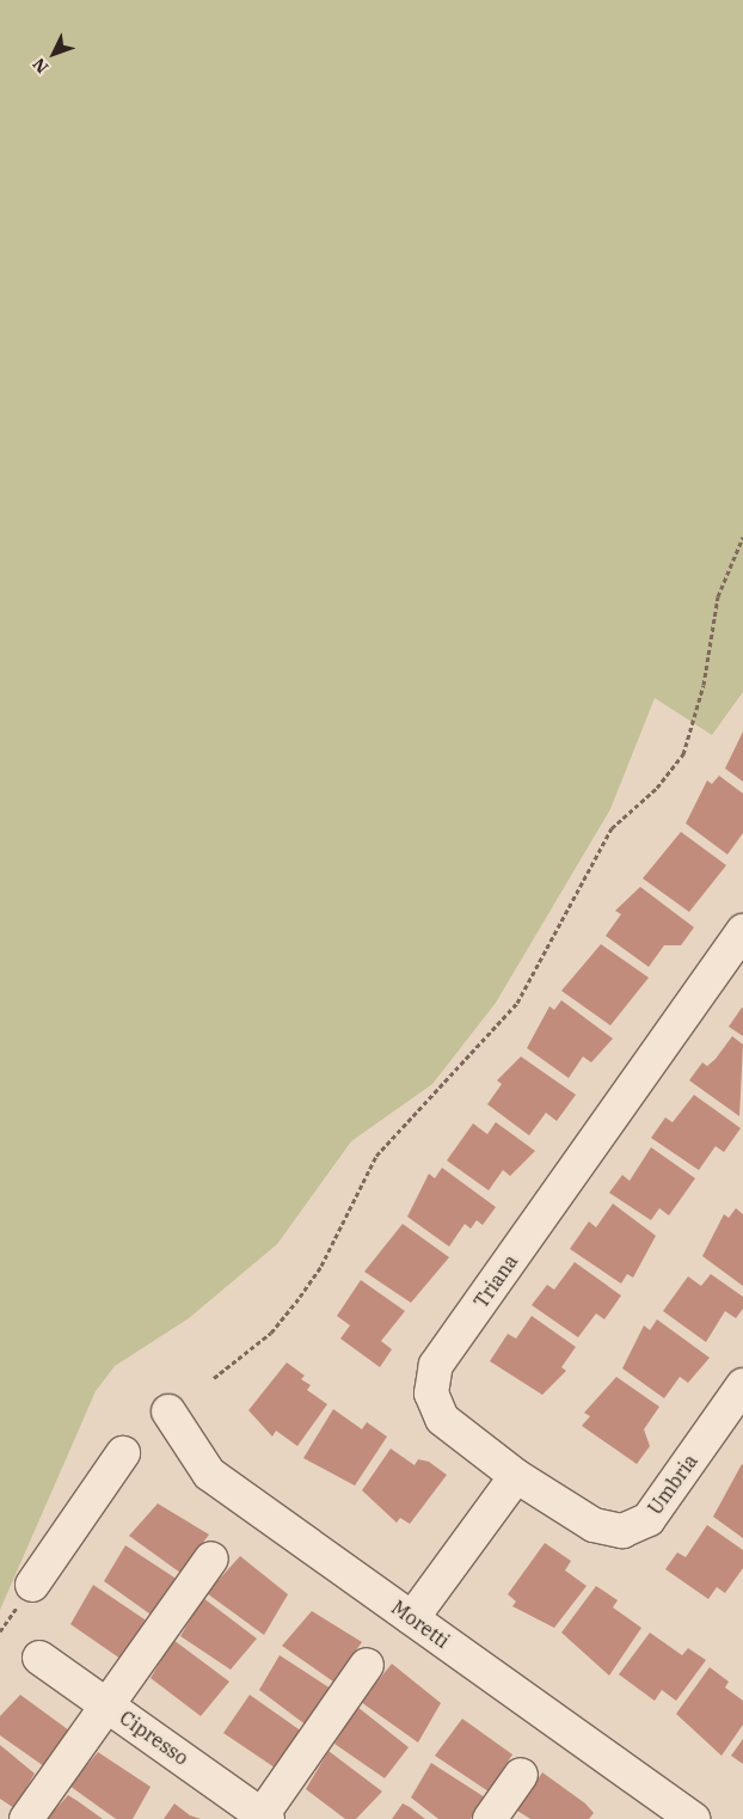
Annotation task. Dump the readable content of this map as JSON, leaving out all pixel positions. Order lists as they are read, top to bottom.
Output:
{
  "streets": {
    "street": [
      "Triana",
      "Umbria",
      "Moretti",
      "Cipresso"
    ]
  },
  "crossings": [
    ["Triana", "Umbria"]
  ],
  "north": "bottom left"
}
